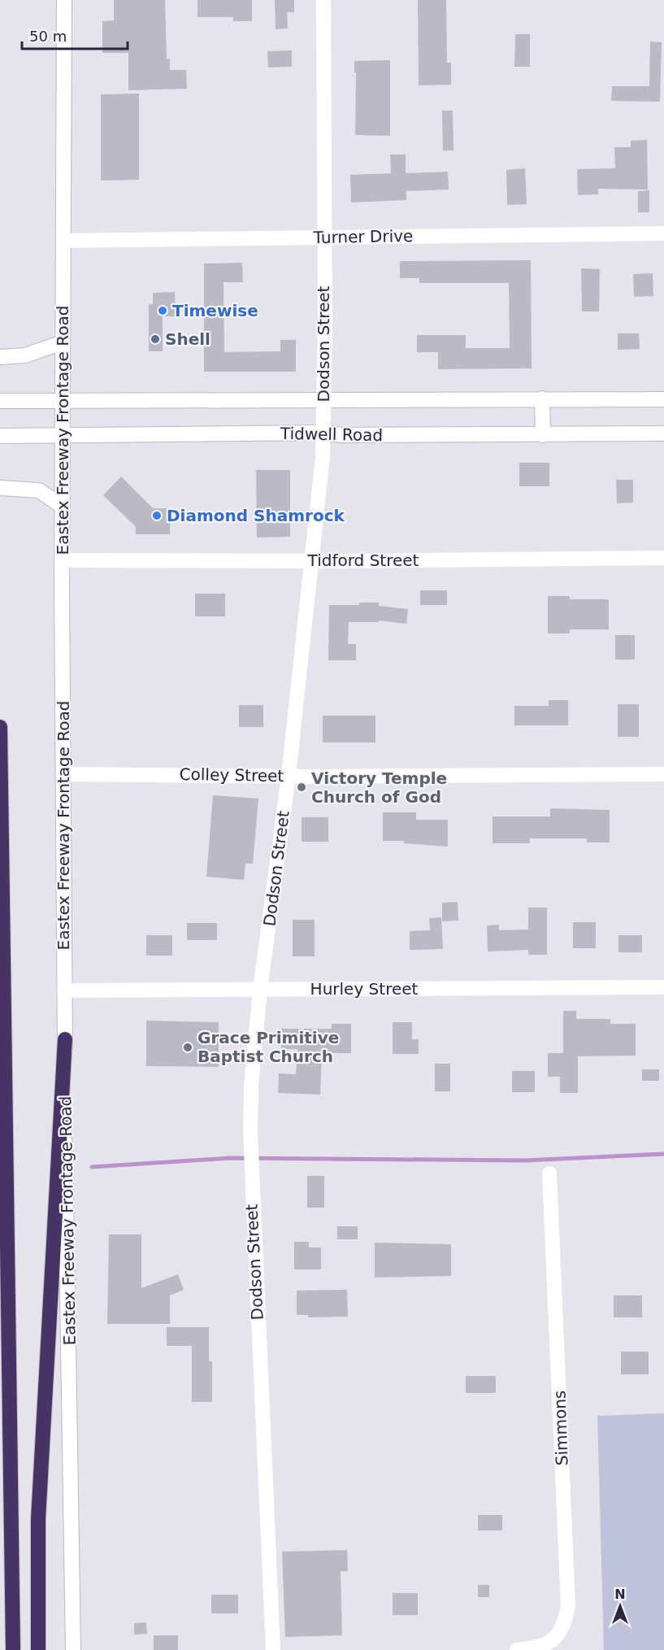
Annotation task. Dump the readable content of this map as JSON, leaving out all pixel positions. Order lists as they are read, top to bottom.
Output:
{
  "streets": {
    "street": [
      "Turner Drive",
      "Dodson Street",
      "Eastex Freeway Frontage Road",
      "Tidwell Road",
      "Tidford Street",
      "Colley Street",
      "Hurley Street",
      "Simmons"
    ]
  },
  "crossings": [
    ["Turner Drive", "Dodson Street"],
    ["Turner Drive", "Eastex Freeway Frontage Road"],
    ["Dodson Street", "Tidwell Road"],
    ["Dodson Street", "Tidford Street"],
    ["Dodson Street", "Colley Street"],
    ["Dodson Street", "Hurley Street"],
    ["Eastex Freeway Frontage Road", "Tidwell Road"],
    ["Eastex Freeway Frontage Road", "Tidford Street"],
    ["Eastex Freeway Frontage Road", "Colley Street"],
    ["Eastex Freeway Frontage Road", "Hurley Street"]
  ],
  "places": [
    "Timewise",
    "Shell",
    "Diamond Shamrock",
    "Victory Temple Church of God",
    "Grace Primitive Baptist Church"
  ],
  "scale_bar": "50 m",
  "north": "top"
}
